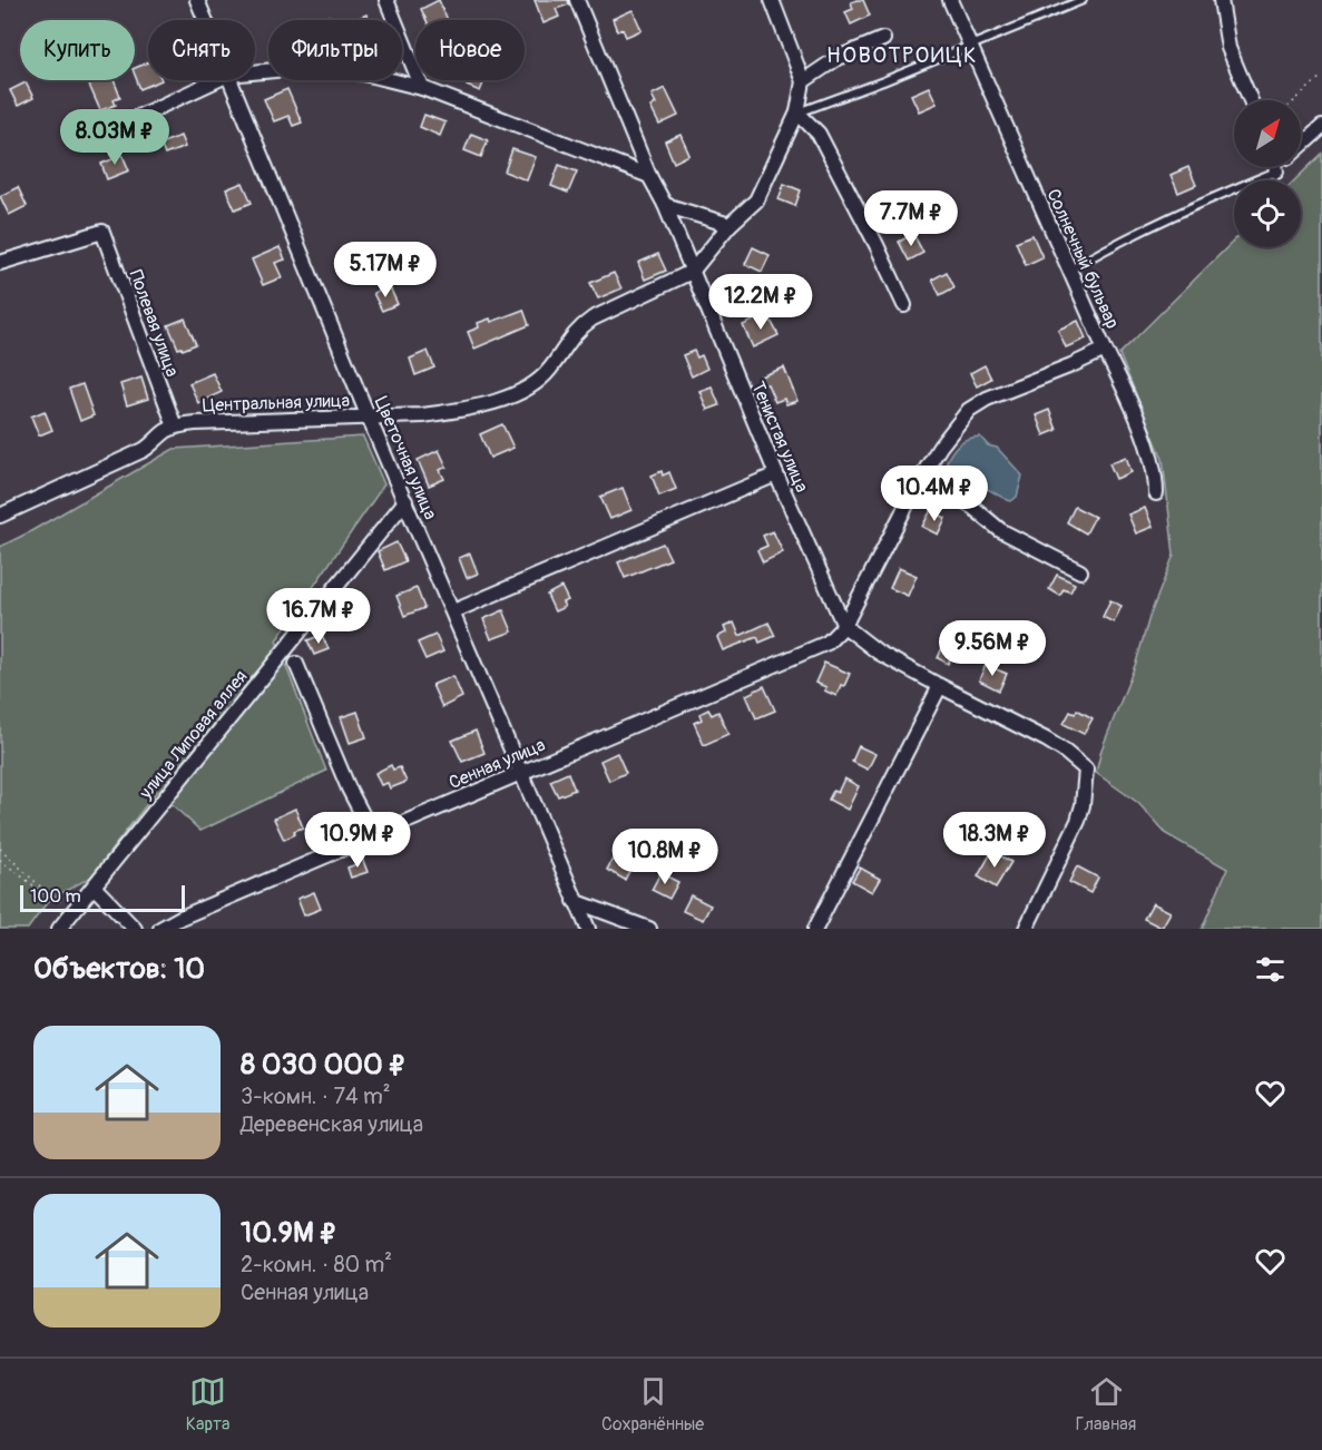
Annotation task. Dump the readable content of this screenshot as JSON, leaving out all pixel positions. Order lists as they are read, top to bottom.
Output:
{
  "streets": {
    "street": [
      "Солнечный бульвар",
      "Полевая улица",
      "Центральная улица",
      "Тенистая улица",
      "Цветочная улица",
      "улица Липовая аллея",
      "Сенная улица"
    ]
  },
  "crossings": [
    ["Солнечный бульвар", "Тенистая улица"],
    ["Солнечный бульвар", "Сенная улица"],
    ["Полевая улица", "Центральная улица"],
    ["Центральная улица", "Тенистая улица"],
    ["Центральная улица", "Цветочная улица"],
    ["Тенистая улица", "Сенная улица"],
    ["Цветочная улица", "улица Липовая аллея"],
    ["Цветочная улица", "Сенная улица"]
  ],
  "districts": ["НОВОТРОИЦК"],
  "scale_bar": "100 m",
  "north": "top right",
  "page": {
    "chip": [
      "Купить",
      "Снять",
      "Фильтры",
      "Новое"
    ],
    "price": [
      "8.03M ₽",
      "7.7M ₽",
      "5.17M ₽",
      "12.2M ₽",
      "10.4M ₽",
      "16.7M ₽",
      "9.56M ₽",
      "10.9M ₽",
      "18.3M ₽",
      "10.8M ₽"
    ],
    "scale": "100 m",
    "heading": "Объектов: 10",
    "list": [
      {
        "name": "8 030 000 ₽",
        "note": "3-комн. · 74 m² · Деревенская улица"
      },
      {
        "name": "10.9M ₽",
        "note": "2-комн. · 80 m² · Сенная улица"
      }
    ],
    "tabs": ["Карта", "Сохранённые", "Главная"]
  }
}
